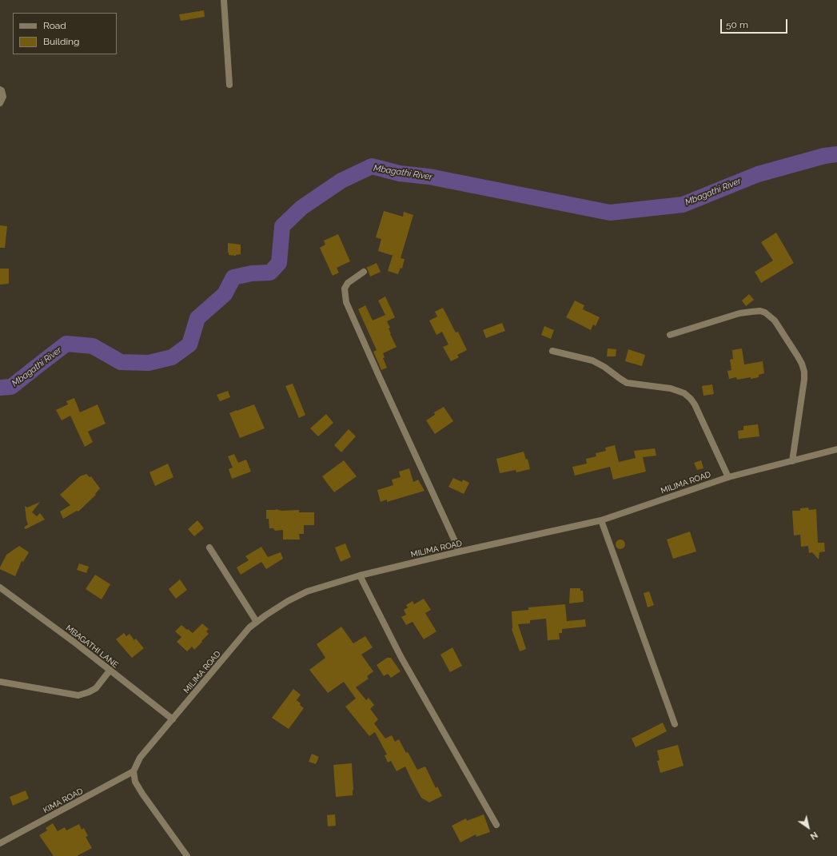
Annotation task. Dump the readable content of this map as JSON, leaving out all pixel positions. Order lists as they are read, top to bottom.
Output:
{
  "streets": {
    "street": ["MILIMA ROAD", "MBAGATHI LANE", "KIMA ROAD"]
  },
  "crossings": [
    ["MILIMA ROAD", "MBAGATHI LANE"],
    ["MILIMA ROAD", "KIMA ROAD"]
  ],
  "water": ["Mbagathi River"],
  "legend": ["Road", "Building"],
  "scale_bar": "50 m",
  "north": "bottom right"
}
